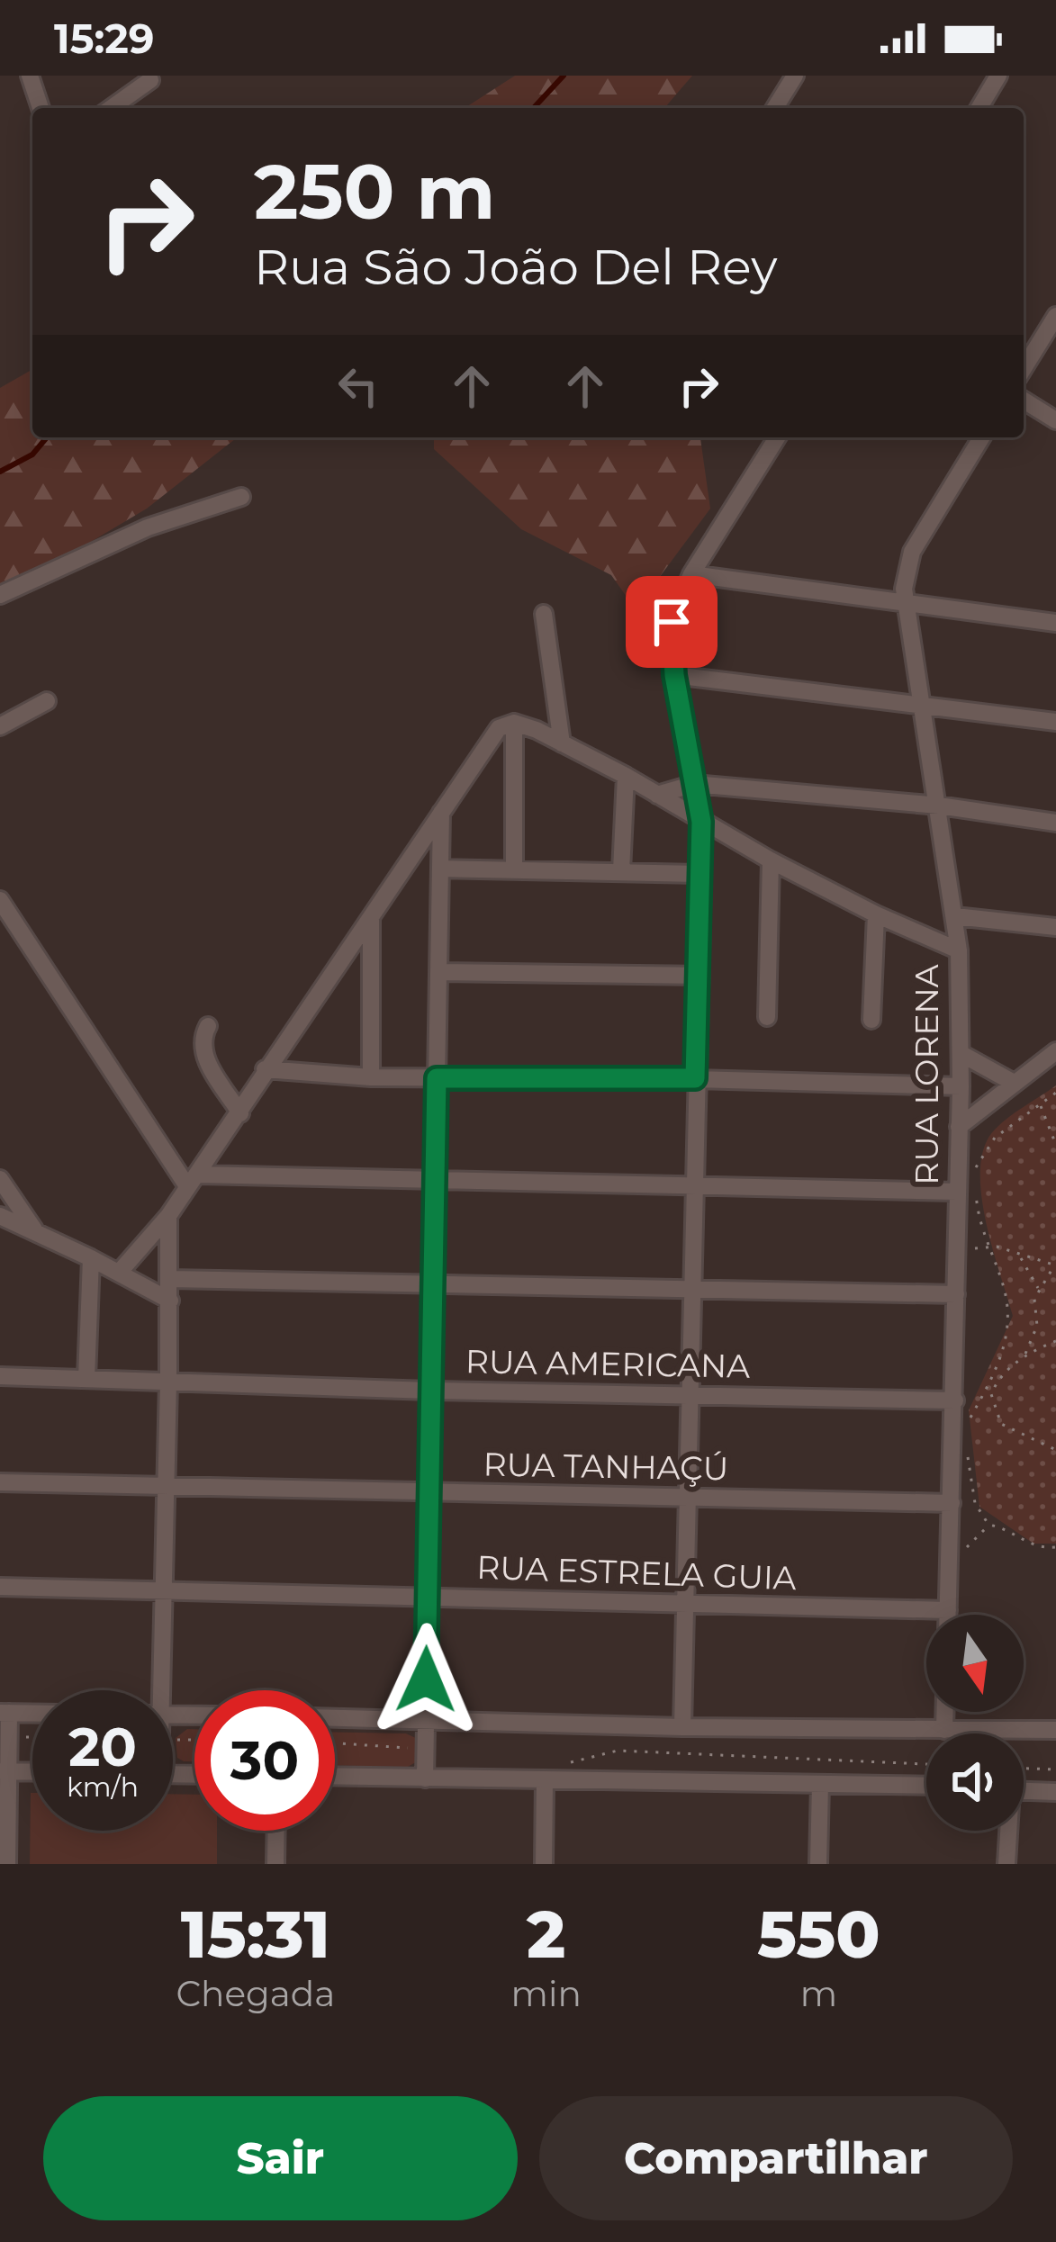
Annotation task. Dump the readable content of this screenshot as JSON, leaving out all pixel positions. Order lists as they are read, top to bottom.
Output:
{
  "streets": {
    "street": [
      "RUA LORENA",
      "RUA AMERICANA",
      "RUA TANHAÇÚ",
      "RUA ESTRELA GUIA"
    ]
  },
  "crossings": [
    ["RUA LORENA", "RUA AMERICANA"],
    ["RUA LORENA", "RUA TANHAÇÚ"],
    ["RUA LORENA", "RUA ESTRELA GUIA"]
  ],
  "north": "bottom",
  "page": {
    "status": "15:29",
    "turn": ["250 m", "Rua São João Del Rey"],
    "speed": "20 km/h",
    "limit": "30",
    "eta": [
      "15:31",
      "Chegada",
      "2",
      "min",
      "550",
      "m"
    ],
    "buttons": ["Sair", "Compartilhar"]
  }
}
